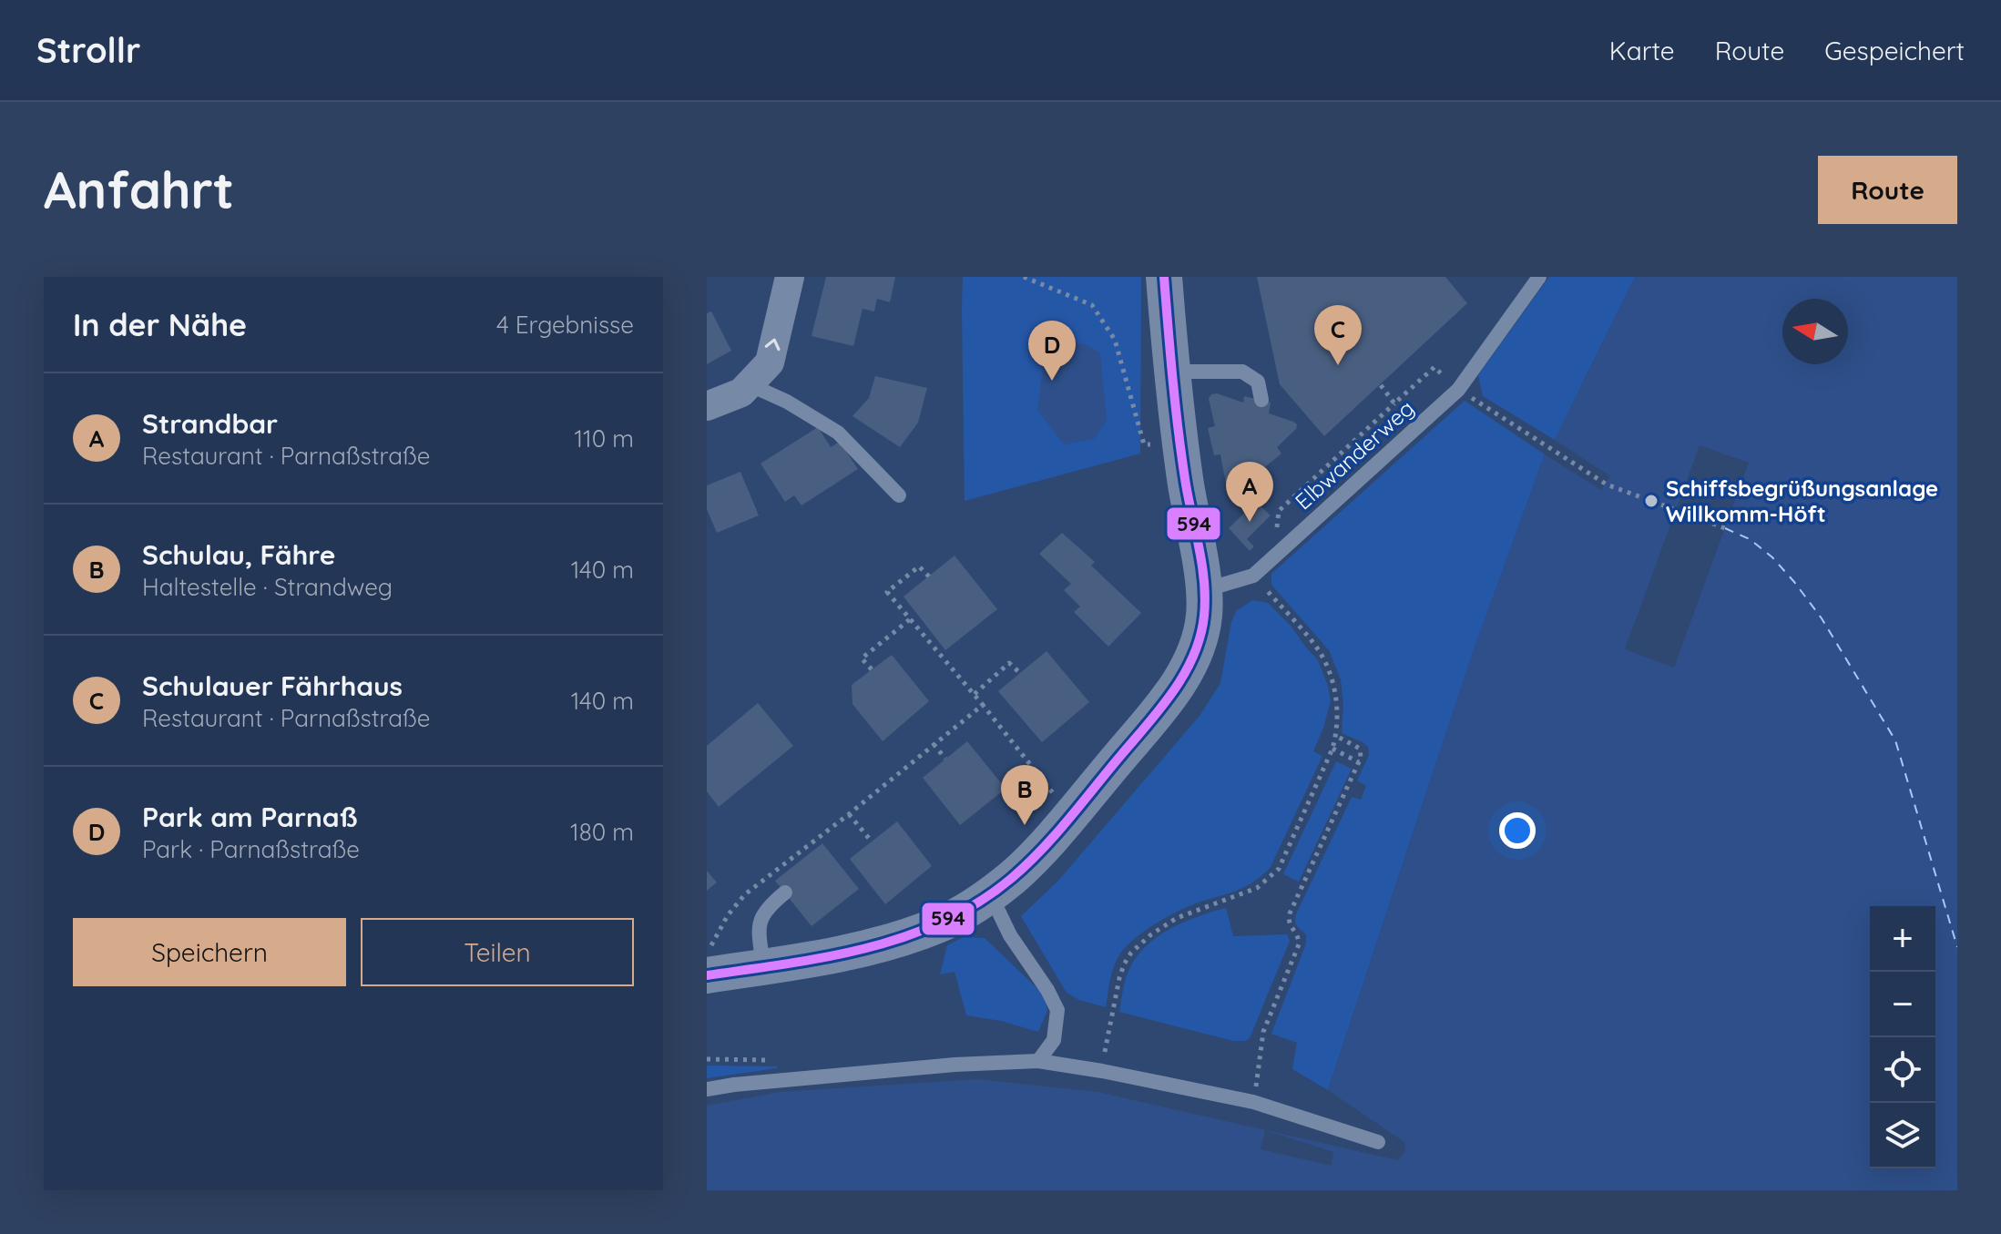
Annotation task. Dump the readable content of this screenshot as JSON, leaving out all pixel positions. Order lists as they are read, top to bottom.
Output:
{
  "streets": {
    "lane": ["Elbwanderweg"]
  },
  "places": ["Schiffsbegrüßungsanlage Willkomm-Höft"],
  "lines": ["transit line 594"],
  "north": "left",
  "page": {
    "header": "Strollr",
    "nav": ["Karte", "Route", "Gespeichert"],
    "buttons": [
      "Route",
      ["Speichern", "Teilen"]
    ],
    "title": "Anfahrt",
    "heading": ["In der Nähe", "4 Ergebnisse"],
    "pins": [
      "C",
      "D",
      "A",
      "B"
    ],
    "list": [
      {
        "mark": "A",
        "name": "Strandbar",
        "note": "Restaurant · Parnaßstraße",
        "value": "110 m"
      },
      {
        "mark": "B",
        "name": "Schulau, Fähre",
        "note": "Haltestelle · Strandweg",
        "value": "140 m"
      },
      {
        "mark": "C",
        "name": "Schulauer Fährhaus",
        "note": "Restaurant · Parnaßstraße",
        "value": "140 m"
      },
      {
        "mark": "D",
        "name": "Park am Parnaß",
        "note": "Park · Parnaßstraße",
        "value": "180 m"
      }
    ],
    "map_buttons": ["+", "−"]
  }
}
